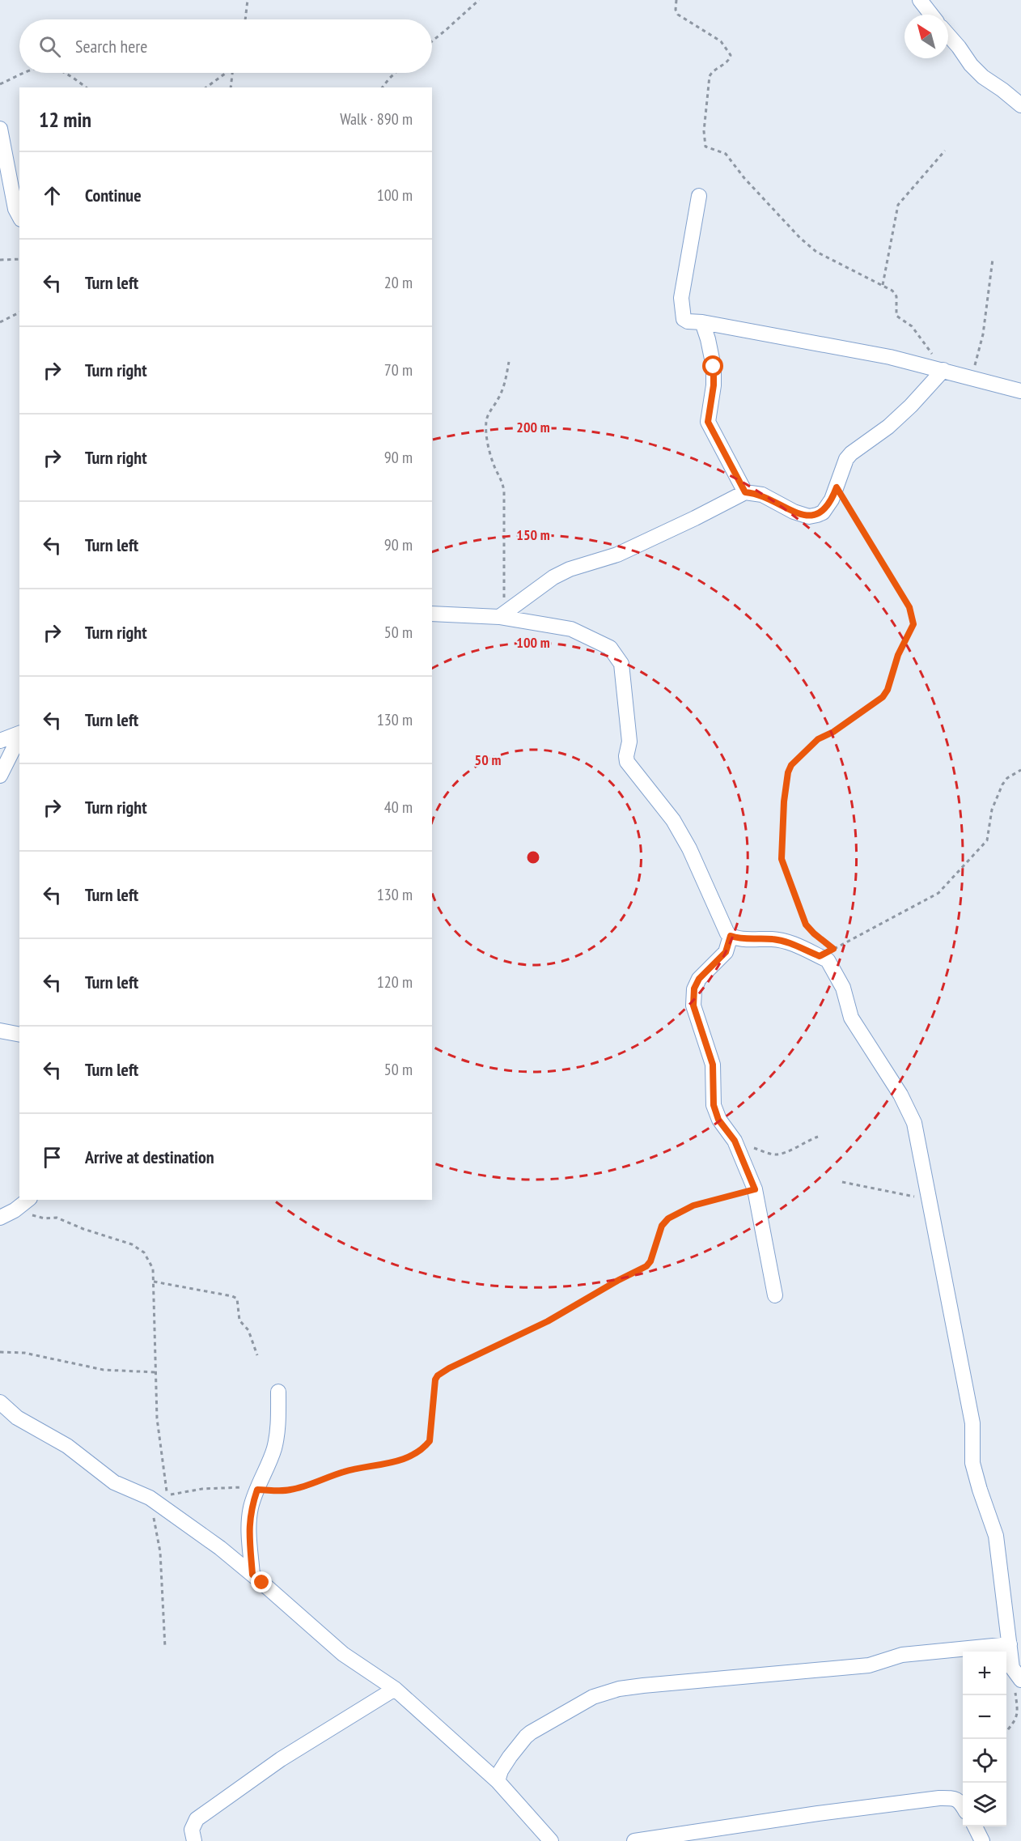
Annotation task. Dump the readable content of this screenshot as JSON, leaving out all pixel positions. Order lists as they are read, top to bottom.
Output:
{
  "north": "top left",
  "page": {
    "search": "Search here",
    "heading": ["12 min", "Walk · 890 m"],
    "list": [
      ["Continue", "100 m"],
      ["Turn left", "20 m"],
      ["Turn right", "70 m"],
      ["Turn right", "90 m"],
      ["Turn left", "90 m"],
      ["Turn right", "50 m"],
      ["Turn left", "130 m"],
      ["Turn right", "40 m"],
      ["Turn left", "130 m"],
      ["Turn left", "120 m"],
      ["Turn left", "50 m"],
      "Arrive at destination"
    ],
    "map_buttons": ["+", "−"]
  },
  "rings": [
    "200 m",
    "150 m",
    "100 m",
    "50 m"
  ]
}
